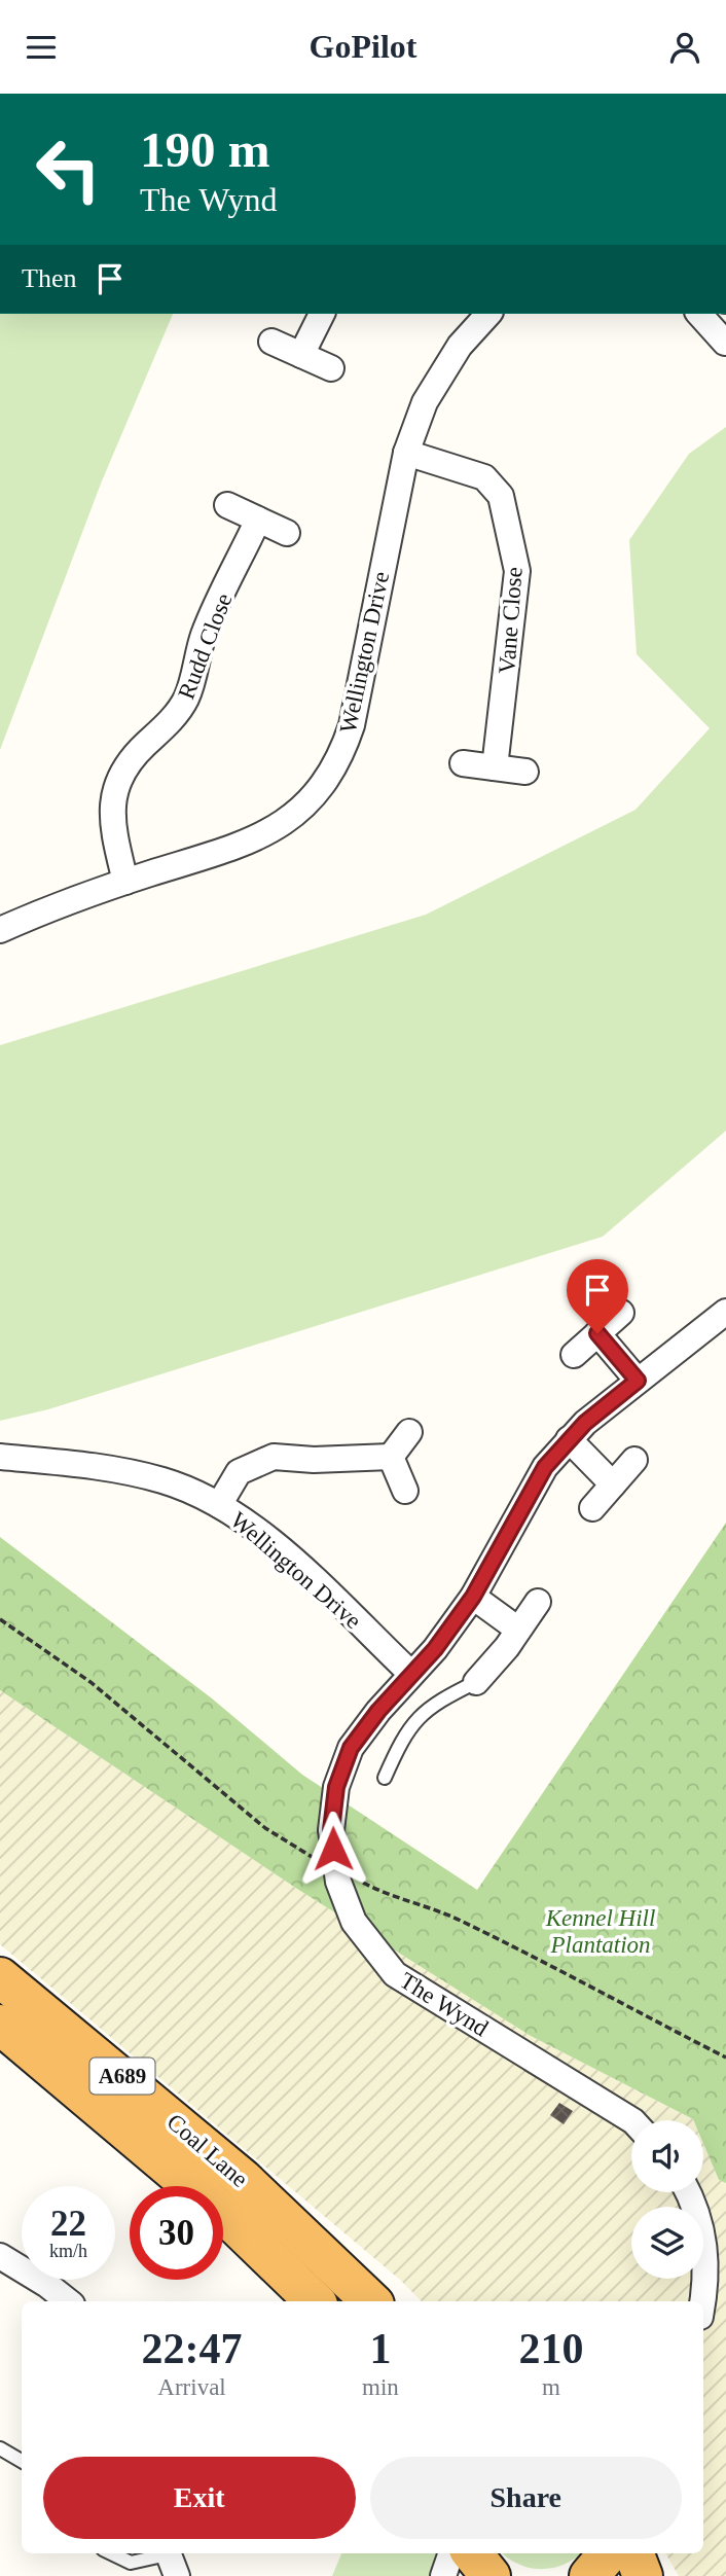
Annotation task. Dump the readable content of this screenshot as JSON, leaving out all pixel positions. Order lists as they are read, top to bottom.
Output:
{
  "streets": {
    "highway": ["A689", "Coal Lane"],
    "street": [
      "Vane Close",
      "Rudd Close",
      "Wellington Drive",
      "The Wynd"
    ]
  },
  "crossings": [
    ["Vane Close", "Wellington Drive"],
    ["Rudd Close", "Wellington Drive"],
    ["Wellington Drive", "The Wynd"]
  ],
  "parks": ["Kennel Hill Plantation"],
  "page": {
    "header": "GoPilot",
    "turn": ["190 m", "The Wynd"],
    "then": "Then",
    "speed": "22 km/h",
    "limit": "30",
    "eta": [
      "22:47",
      "Arrival",
      "1",
      "min",
      "210",
      "m"
    ],
    "buttons": ["Exit", "Share"]
  }
}
